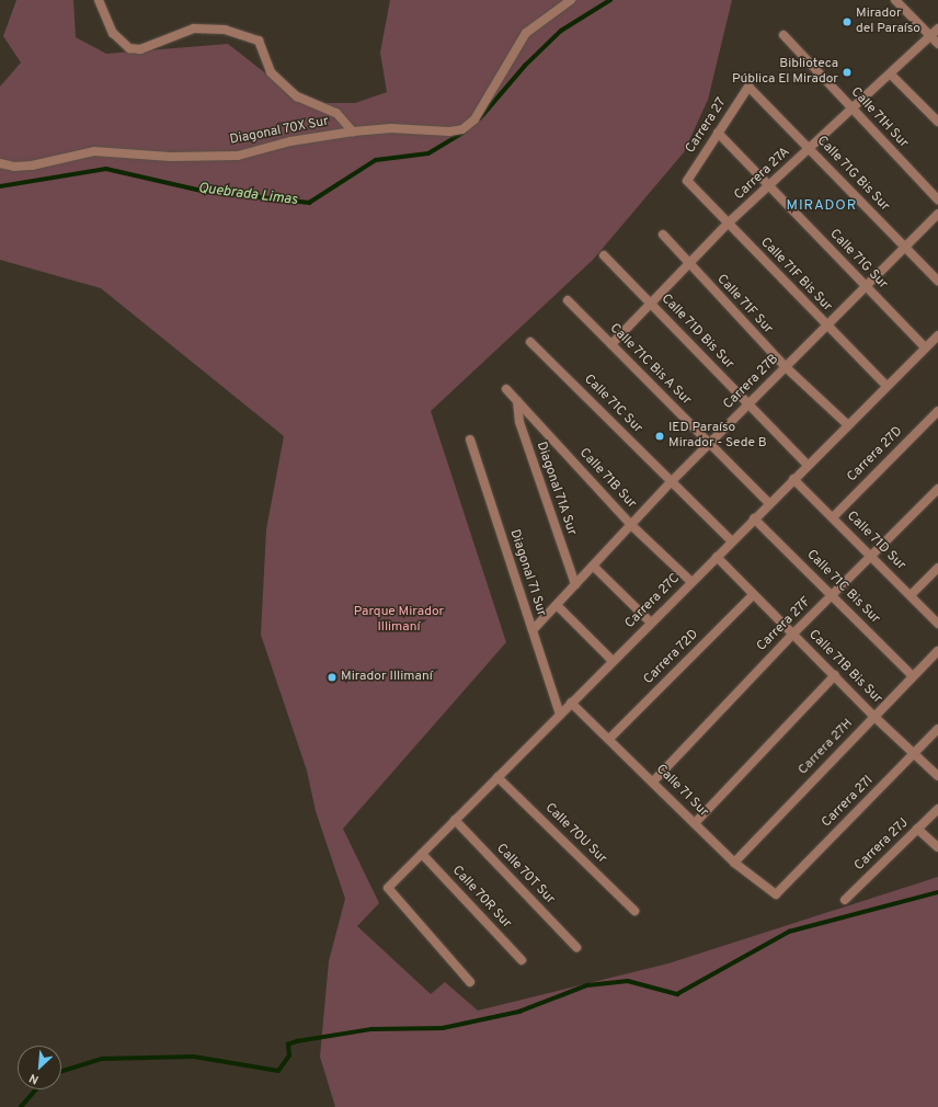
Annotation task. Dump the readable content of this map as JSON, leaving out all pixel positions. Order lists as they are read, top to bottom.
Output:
{
  "streets": {
    "street": [
      "Calle 71H Sur",
      "Carrera 27",
      "Diagonal 70X Sur",
      "Carrera 27A",
      "Calle 71G Bis Sur",
      "Calle 71G Sur",
      "Calle 71F Bis Sur",
      "Calle 71F Sur",
      "Calle 71D Bis Sur",
      "Calle 71C Bis A Sur",
      "Carrera 27B",
      "Calle 71C Sur",
      "Carrera 27D",
      "Calle 71B Sur",
      "Diagonal 71A Sur",
      "Calle 71D Sur",
      "Diagonal 71 Sur",
      "Calle 71C Bis Sur",
      "Carrera 27C",
      "Carrera 27F",
      "Carrera 72D",
      "Calle 71B Bis Sur",
      "Carrera 27H",
      "Calle 71 Sur",
      "Carrera 27I",
      "Calle 70U Sur",
      "Carrera 27J",
      "Calle 70T Sur",
      "Calle 70R Sur"
    ]
  },
  "crossings": [
    ["Calle 71H Sur", "Carrera 27A"],
    ["Carrera 27", "Calle 71G Bis Sur"],
    ["Carrera 27", "Calle 71G Sur"],
    ["Carrera 27", "Calle 71F Bis Sur"],
    ["Carrera 27A", "Calle 71G Bis Sur"],
    ["Carrera 27A", "Calle 71G Sur"],
    ["Carrera 27A", "Calle 71F Bis Sur"],
    ["Carrera 27A", "Calle 71F Sur"],
    ["Carrera 27A", "Calle 71D Bis Sur"],
    ["Carrera 27A", "Calle 71C Bis A Sur"],
    ["Calle 71G Bis Sur", "Carrera 27B"],
    ["Calle 71G Sur", "Carrera 27B"],
    ["Calle 71G Sur", "Carrera 27C"],
    ["Calle 71F Bis Sur", "Carrera 27B"],
    ["Calle 71F Bis Sur", "Carrera 27C"],
    ["Calle 71F Sur", "Carrera 27B"],
    ["Calle 71F Sur", "Carrera 27C"],
    ["Calle 71D Bis Sur", "Carrera 27B"],
    ["Calle 71D Bis Sur", "Carrera 27C"],
    ["Calle 71C Bis A Sur", "Carrera 27B"],
    ["Calle 71C Bis A Sur", "Carrera 27C"],
    ["Carrera 27B", "Calle 71C Sur"],
    ["Carrera 27B", "Calle 71B Sur"],
    ["Carrera 27B", "Diagonal 71A Sur"],
    ["Carrera 27B", "Diagonal 71 Sur"],
    ["Calle 71C Sur", "Carrera 27C"],
    ["Carrera 27D", "Calle 71D Sur"],
    ["Calle 71B Sur", "Diagonal 71A Sur"],
    ["Calle 71B Sur", "Carrera 27C"],
    ["Calle 71D Sur", "Carrera 27C"],
    ["Calle 71D Sur", "Carrera 27F"],
    ["Diagonal 71 Sur", "Carrera 27C"],
    ["Calle 71C Bis Sur", "Carrera 27C"],
    ["Calle 71C Bis Sur", "Carrera 27F"],
    ["Calle 71C Bis Sur", "Carrera 27H"],
    ["Carrera 27C", "Calle 71B Bis Sur"],
    ["Carrera 27C", "Calle 71 Sur"],
    ["Carrera 27C", "Calle 70U Sur"],
    ["Carrera 27C", "Calle 70T Sur"],
    ["Carrera 27C", "Calle 70R Sur"],
    ["Carrera 27F", "Calle 71B Bis Sur"],
    ["Carrera 27F", "Calle 71 Sur"],
    ["Carrera 72D", "Calle 71B Bis Sur"],
    ["Carrera 72D", "Calle 71 Sur"],
    ["Calle 71B Bis Sur", "Carrera 27H"],
    ["Calle 71B Bis Sur", "Carrera 27I"],
    ["Carrera 27H", "Calle 71 Sur"],
    ["Calle 71 Sur", "Carrera 27I"]
  ],
  "districts": ["MIRADOR"],
  "water": ["Quebrada Limas"],
  "parks": ["Parque Mirador Illimaní"],
  "places": [
    "Mirador del Paraíso",
    "Biblioteca Pública El Mirador",
    "IED Paraíso Mirador - Sede B",
    "Mirador Illimaní"
  ],
  "north": "bottom left"
}
